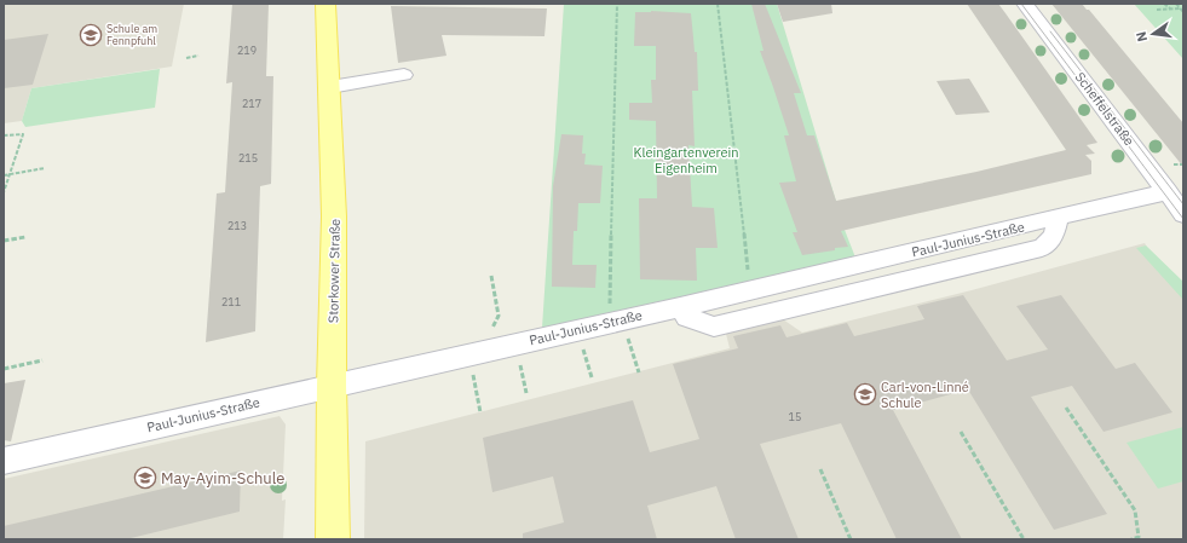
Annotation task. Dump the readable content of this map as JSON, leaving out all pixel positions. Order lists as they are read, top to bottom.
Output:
{
  "streets": {
    "main road": ["Storkower Straße"],
    "street": ["Scheffelstraße", "Paul-Junius-Straße"]
  },
  "crossings": [
    ["Scheffelstraße", "Paul-Junius-Straße"],
    ["Paul-Junius-Straße", "Storkower Straße"]
  ],
  "parks": ["Kleingartenverein Eigenheim"],
  "places": {
    "school or university": ["Schule am Fennpfuhl", "Carl-von-Linné Schule", "May-Ayim-Schule"]
  },
  "house_numbers": [
    "219",
    "217",
    "215",
    "213",
    "211",
    "15"
  ],
  "north": "left"
}
